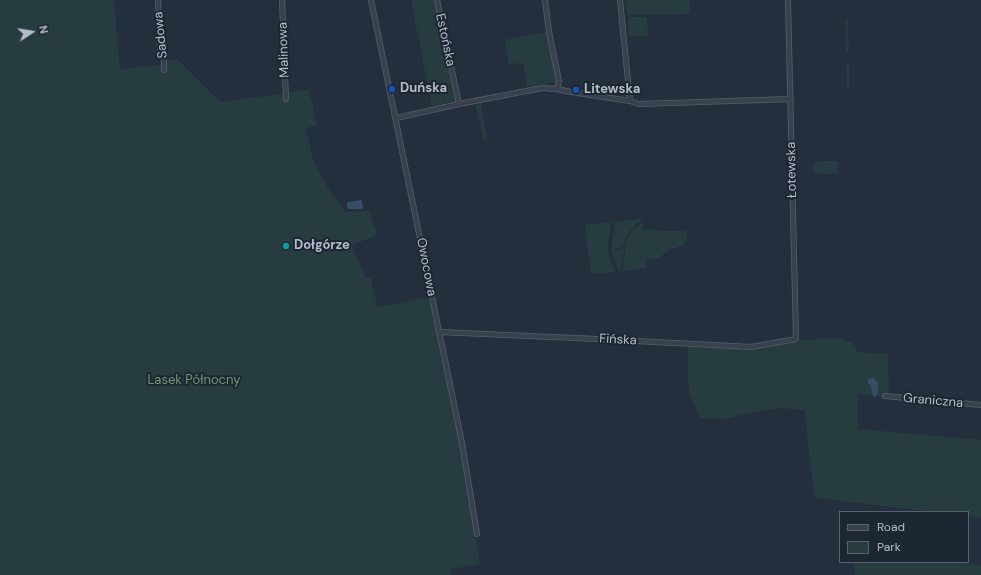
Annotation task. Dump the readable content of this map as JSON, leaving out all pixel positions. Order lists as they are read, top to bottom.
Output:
{
  "streets": {
    "street": [
      "Sadowa",
      "Estońska",
      "Malinowa",
      "Łotewska",
      "Owocowa",
      "Fińska",
      "Graniczna"
    ]
  },
  "crossings": [
    ["Łotewska", "Fińska"],
    ["Owocowa", "Fińska"]
  ],
  "parks": ["Lasek Północny"],
  "places": ["Duńska", "Litewska", "Dołgórze"],
  "legend": ["Road", "Park"],
  "north": "right"
}
